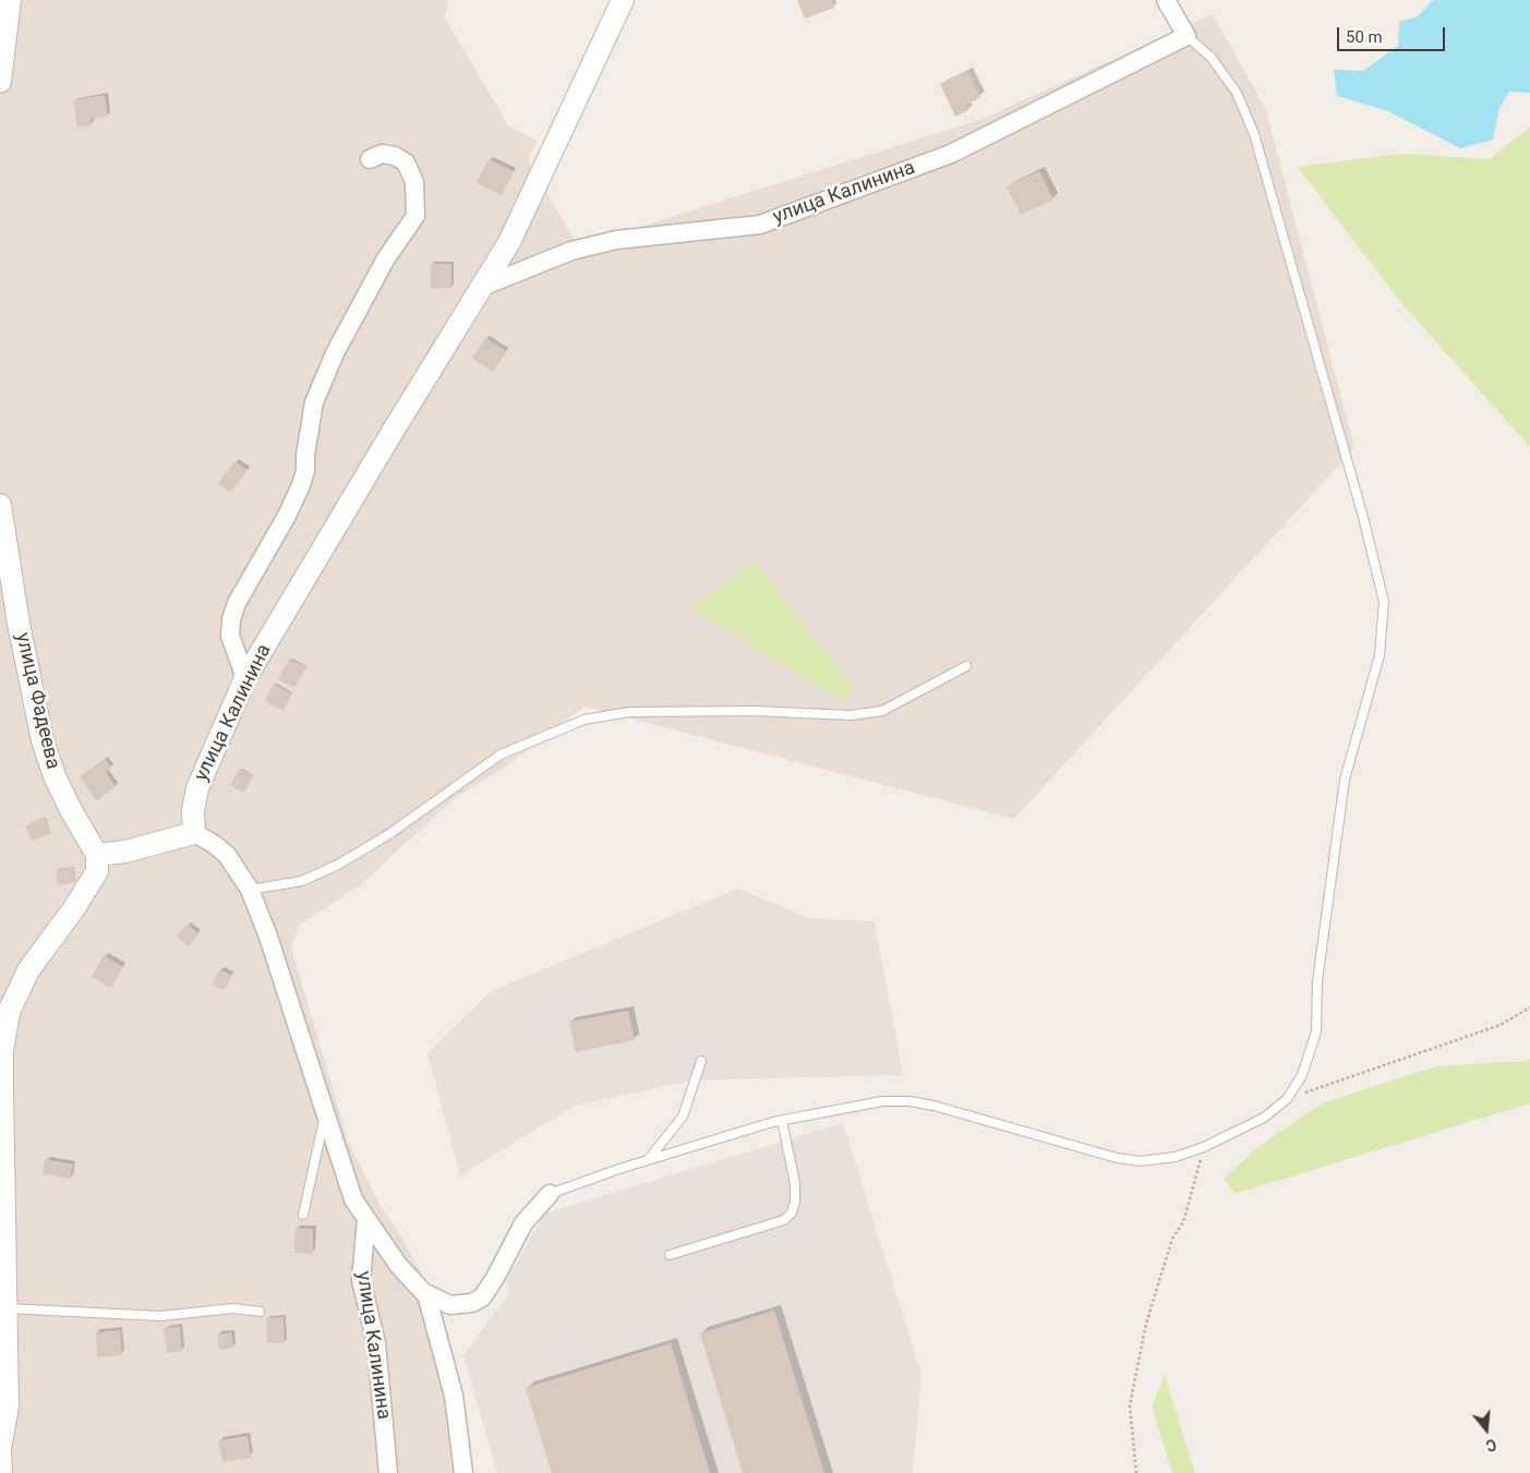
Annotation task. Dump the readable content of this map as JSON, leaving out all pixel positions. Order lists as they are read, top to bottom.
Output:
{
  "streets": {
    "street": ["улица Калинина", "улица Фадеева"]
  },
  "scale_bar": "50 m",
  "north": "bottom"
}
